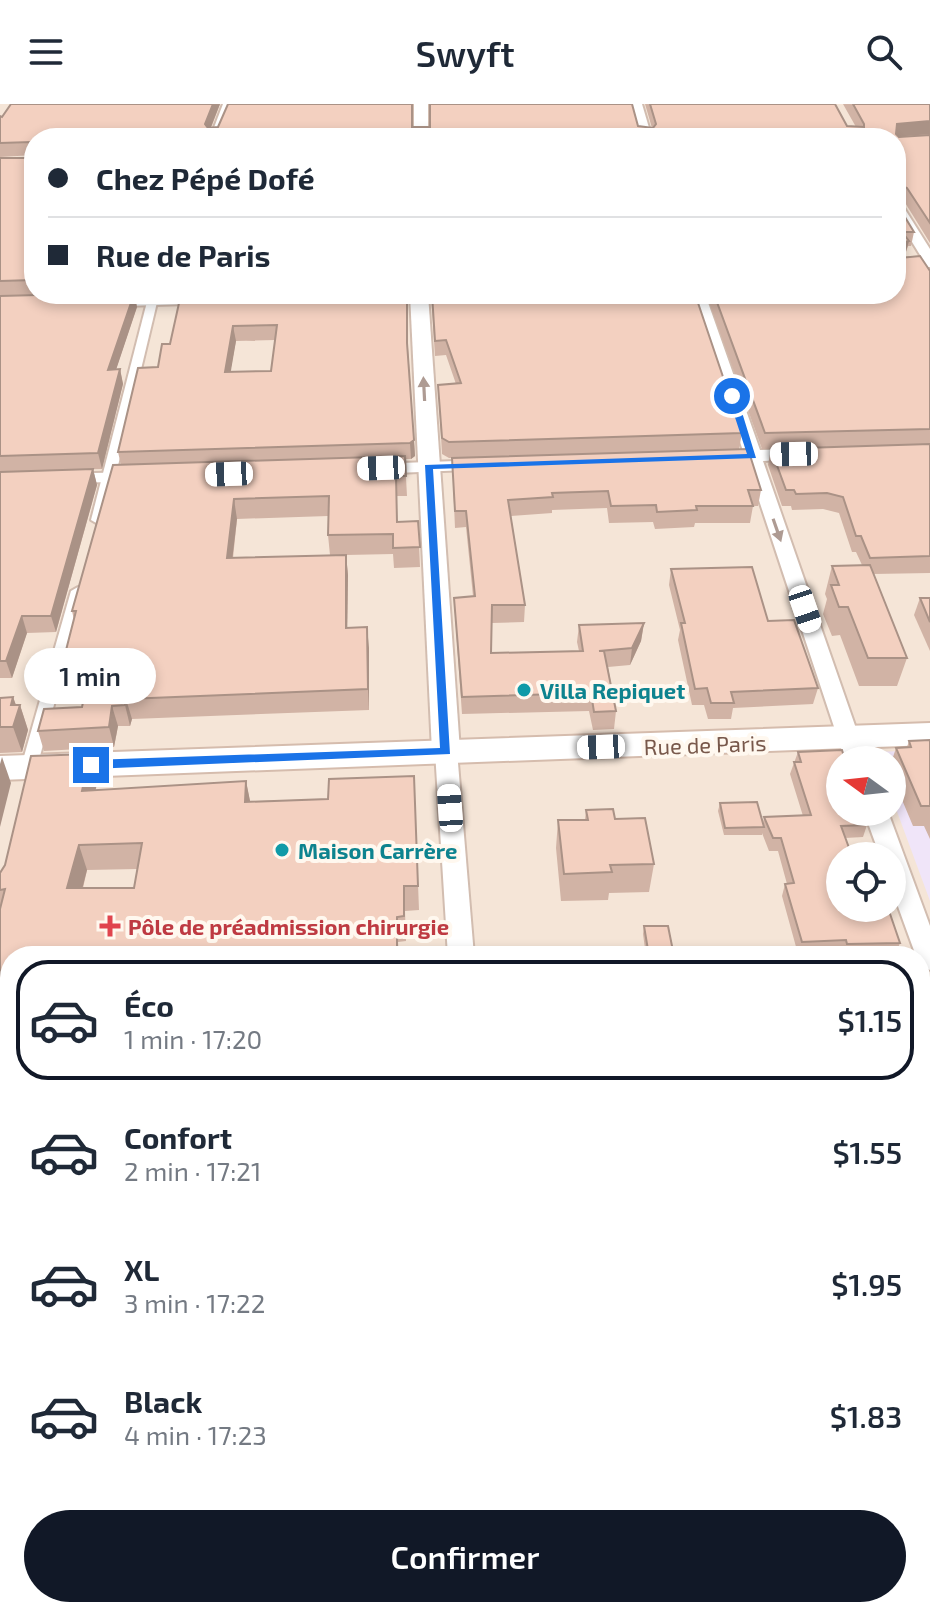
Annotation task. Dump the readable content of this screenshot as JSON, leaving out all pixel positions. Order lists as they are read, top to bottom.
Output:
{
  "streets": {
    "main road": ["Rue de Paris"]
  },
  "places": {
    "other": ["Villa Repiquet", "Maison Carrère"],
    "health": ["Pôle de préadmission chirurgie"]
  },
  "north": "left",
  "page": {
    "header": "Swyft",
    "banner": ["Chez Pépé Dofé", "Rue de Paris"],
    "bubble": "1 min",
    "list": [
      {
        "name": "Éco",
        "note": "1 min · 17:20",
        "value": "$1.15"
      },
      {
        "name": "Confort",
        "note": "2 min · 17:21",
        "value": "$1.55"
      },
      {
        "name": "XL",
        "note": "3 min · 17:22",
        "value": "$1.95"
      },
      {
        "name": "Black",
        "note": "4 min · 17:23",
        "value": "$1.83"
      }
    ],
    "buttons": "Confirmer"
  }
}
